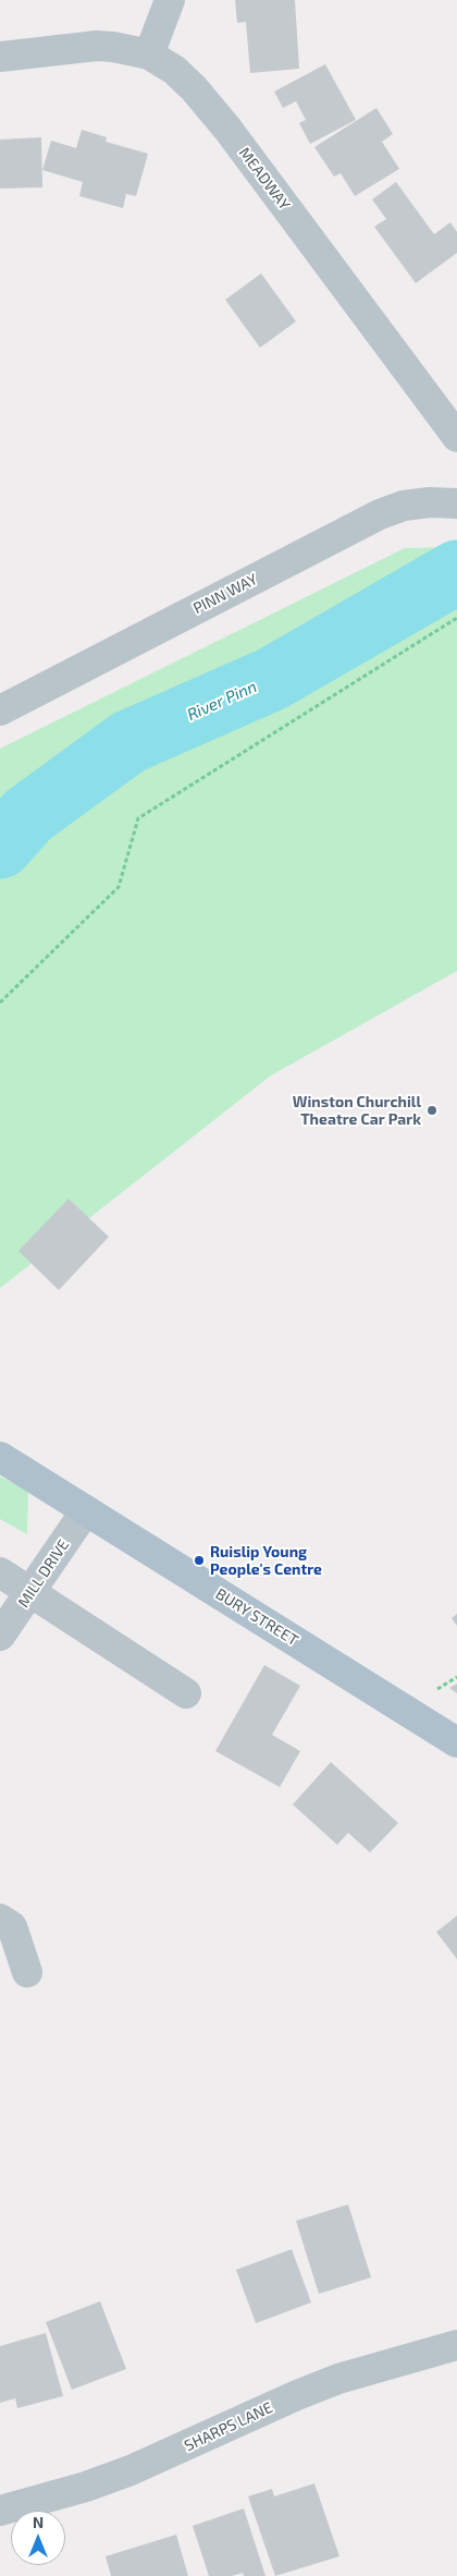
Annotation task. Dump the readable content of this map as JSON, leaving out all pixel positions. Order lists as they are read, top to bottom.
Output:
{
  "streets": {
    "main road": ["BURY STREET"],
    "street": [
      "MEADWAY",
      "PINN WAY",
      "MILL DRIVE",
      "SHARPS LANE"
    ]
  },
  "crossings": [
    ["MILL DRIVE", "BURY STREET"]
  ],
  "water": ["River Pinn"],
  "places": ["Winston Churchill Theatre Car Park", "Ruislip Young People's Centre"],
  "north": "top"
}
